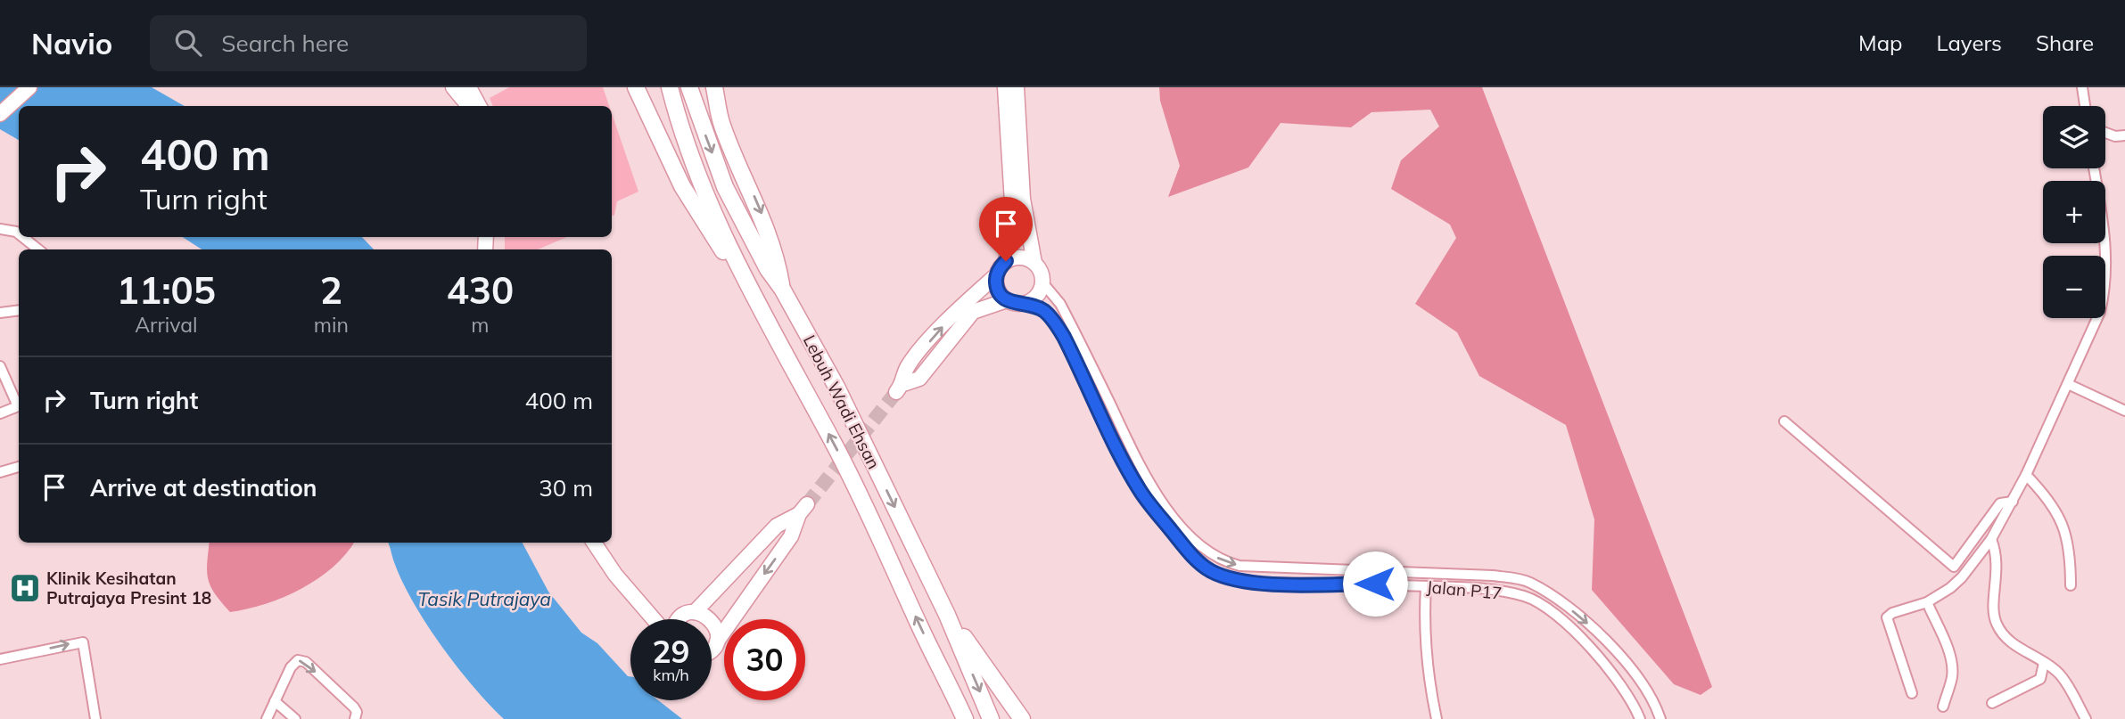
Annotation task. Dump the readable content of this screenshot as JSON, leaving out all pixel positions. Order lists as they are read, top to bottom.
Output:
{
  "streets": {
    "main road": ["Lebuh Wadi Ehsan"],
    "street": ["Jalan P17"]
  },
  "one_way": ["Jalan P17"],
  "water": ["Tasik Putrajaya"],
  "places": {
    "hospital": ["Klinik Kesihatan Putrajaya Presint 18"]
  },
  "page": {
    "header": "Navio",
    "search": "Search here",
    "nav": ["Map", "Layers", "Share"],
    "map_buttons": ["+", "−"],
    "turn": ["400 m", "Turn right"],
    "eta": [
      "11:05",
      "Arrival",
      "2",
      "min",
      "430",
      "m"
    ],
    "list": [
      {
        "name": "Turn right",
        "value": "400 m"
      },
      {
        "name": "Arrive at destination",
        "value": "30 m"
      }
    ],
    "speed": "29 km/h",
    "limit": "30"
  }
}
